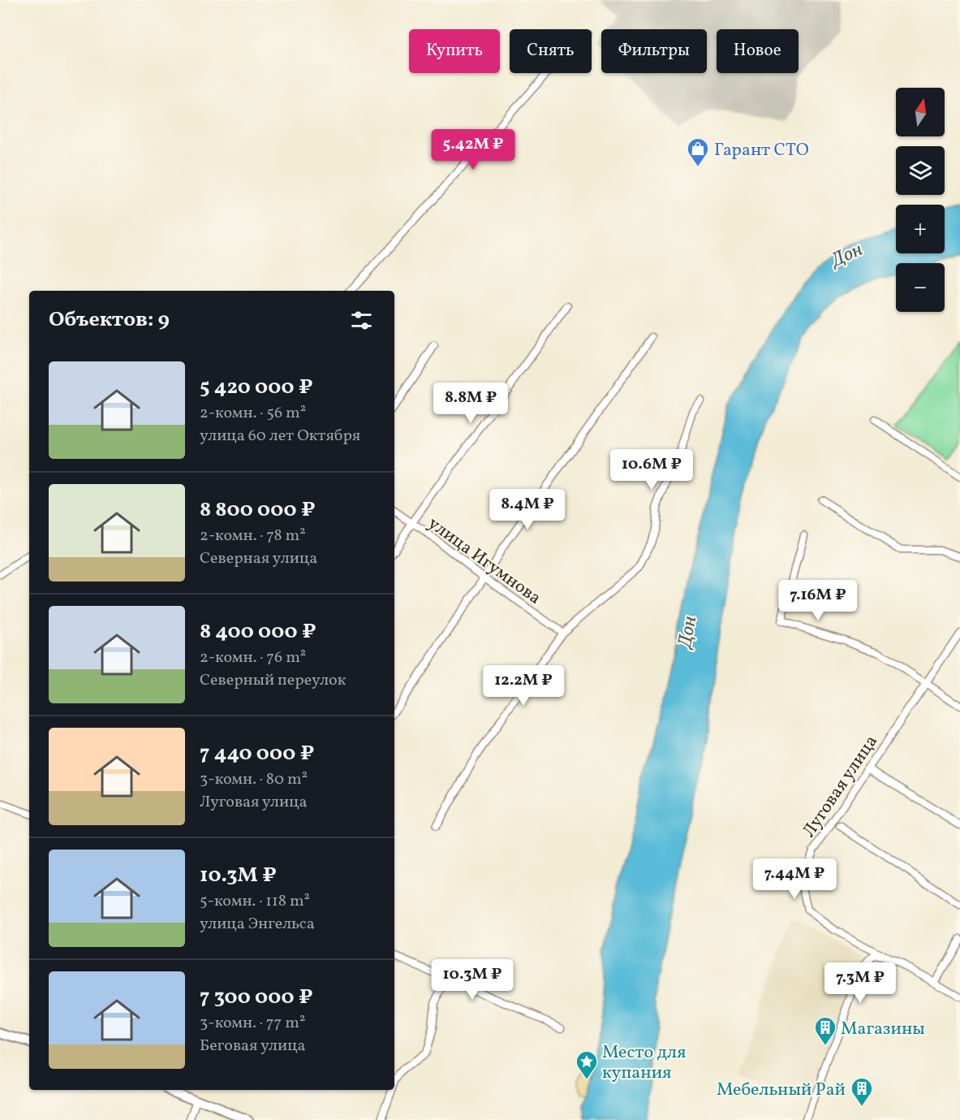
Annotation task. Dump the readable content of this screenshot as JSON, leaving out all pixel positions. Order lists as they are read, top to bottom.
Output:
{
  "streets": {
    "street": ["улица Игумнова", "Луговая улица"]
  },
  "water": ["Дон"],
  "places": {
    "shop": ["Гарант СТО"],
    "building": ["Магазины", "Мебельный Рай"],
    "place": ["Место для купания"]
  },
  "north": "top",
  "page": {
    "chip": [
      "Купить",
      "Снять",
      "Фильтры",
      "Новое"
    ],
    "map_buttons": ["+", "−"],
    "price": [
      "5.42M ₽",
      "8.8M ₽",
      "10.6M ₽",
      "8.4M ₽",
      "7.16M ₽",
      "12.2M ₽",
      "7.44M ₽",
      "10.3M ₽",
      "7.3M ₽"
    ],
    "heading": "Объектов: 9",
    "list": [
      {
        "name": "5 420 000 ₽",
        "note": "2-комн. · 56 m² · улица 60 лет Октября"
      },
      {
        "name": "8 800 000 ₽",
        "note": "2-комн. · 78 m² · Северная улица"
      },
      {
        "name": "8 400 000 ₽",
        "note": "2-комн. · 76 m² · Северный переулок"
      },
      {
        "name": "7 440 000 ₽",
        "note": "3-комн. · 80 m² · Луговая улица"
      },
      {
        "name": "10.3M ₽",
        "note": "5-комн. · 118 m² · улица Энгельса"
      },
      {
        "name": "7 300 000 ₽",
        "note": "3-комн. · 77 m² · Беговая улица"
      }
    ]
  }
}
